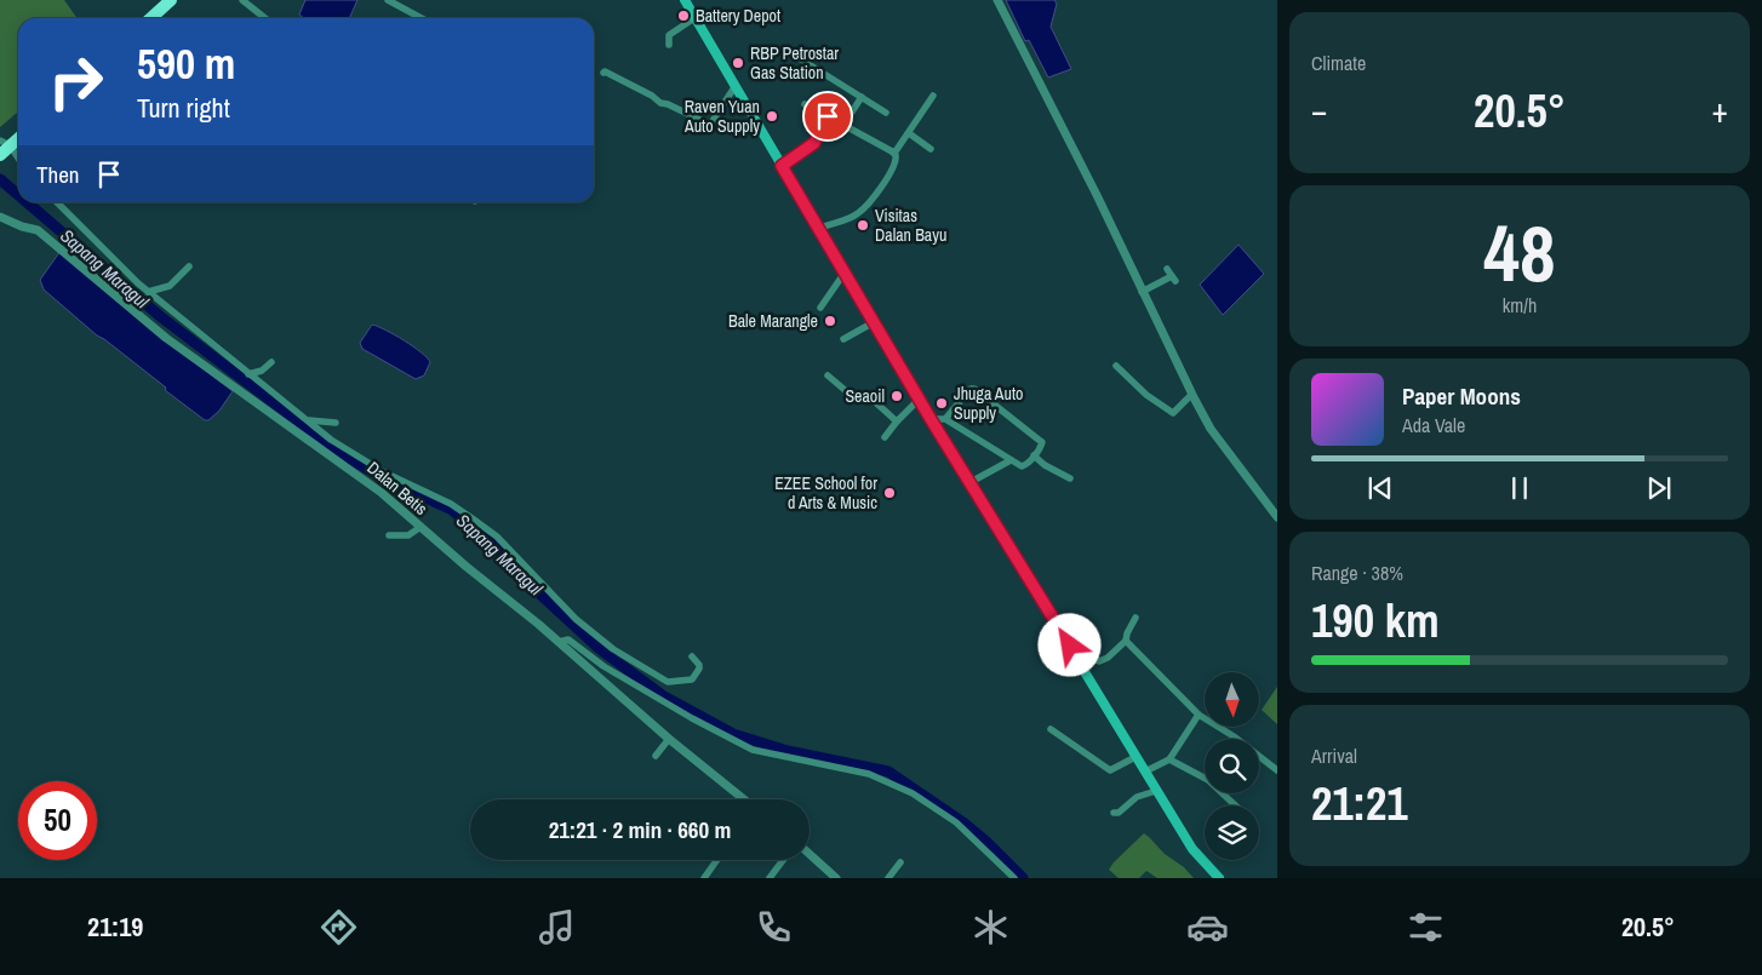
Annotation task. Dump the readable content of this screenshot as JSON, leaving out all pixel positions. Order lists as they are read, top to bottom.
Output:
{
  "streets": {
    "street": ["Dalan Betis"]
  },
  "water": ["Sapang Maragul"],
  "places": [
    "Battery Depot",
    "RBP Petrostar Gas Station",
    "Raven Yuan Auto Supply",
    "Visitas Dalan Bayu",
    "Bale Marangle",
    "Seaoil",
    "Jhuga Auto Supply",
    "EZEE School for d Arts & Music"
  ],
  "north": "bottom",
  "page": {
    "tile": [
      "Climate",
      ["48", "km/h"],
      ["Range · 38%", "190 km"],
      ["Arrival", "21:21"]
    ],
    "turn": ["590 m", "Turn right"],
    "heat": ["−", "20.5°", "+"],
    "then": "Then",
    "song": ["Paper Moons", "Ada Vale"],
    "limit": "50",
    "trip": "21:21 · 2 min · 660 m",
    "tabs": ["21:19", "20.5°"]
  }
}
